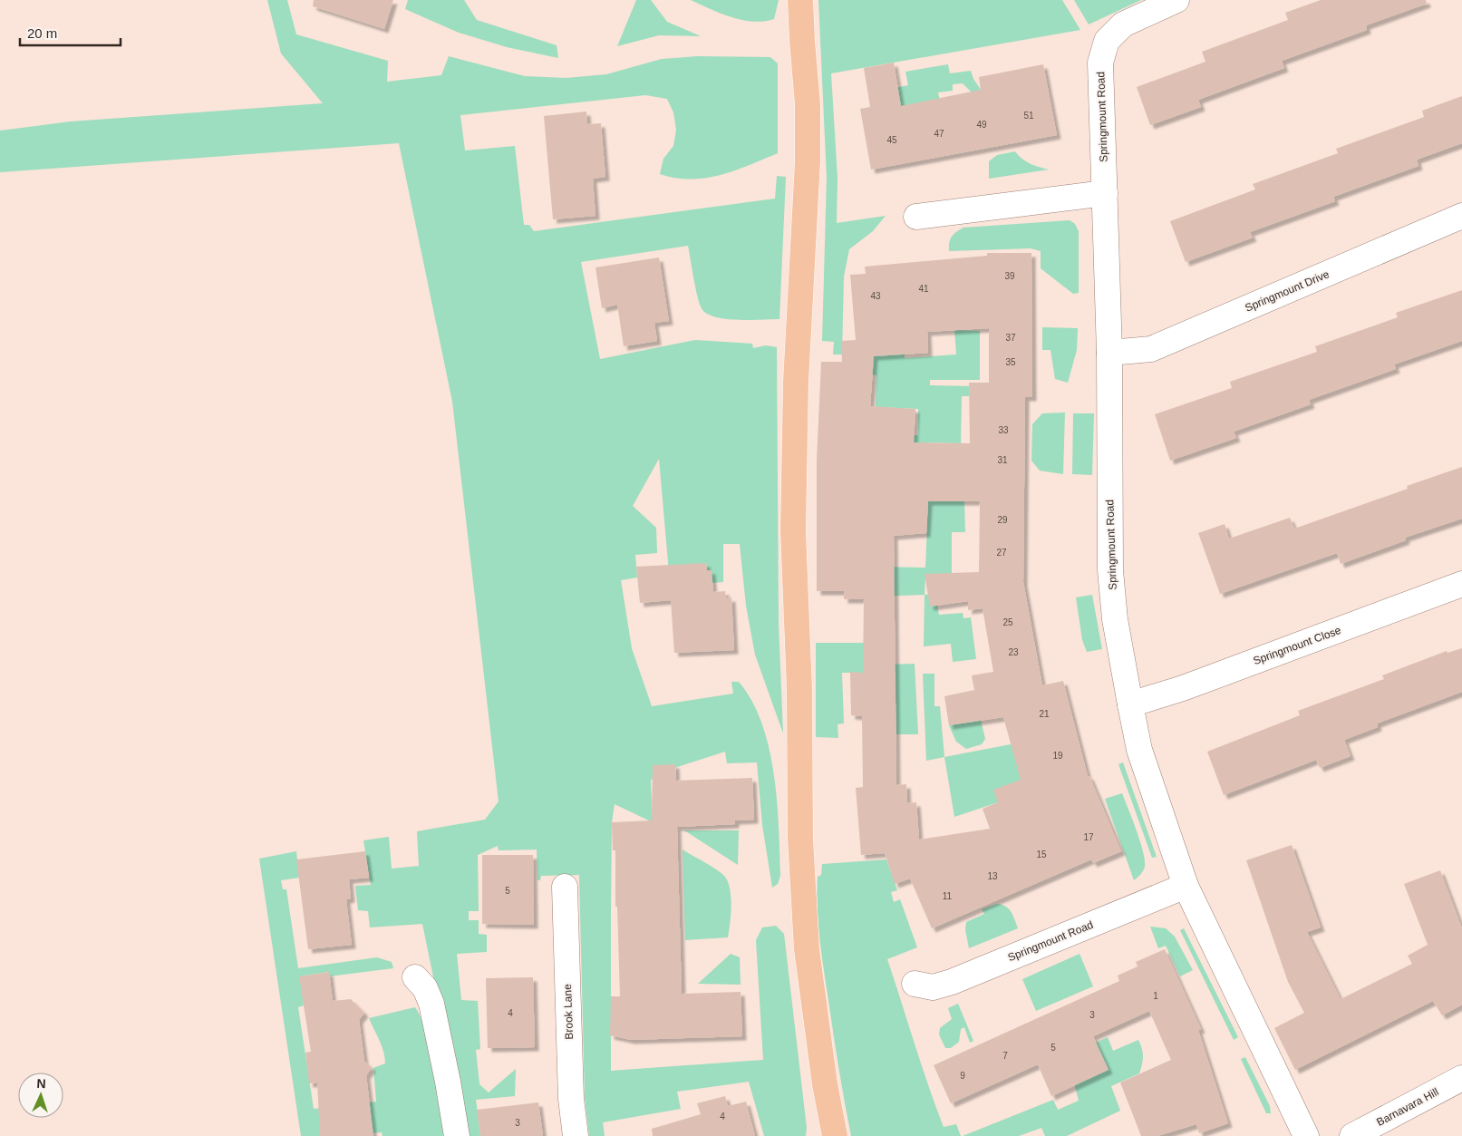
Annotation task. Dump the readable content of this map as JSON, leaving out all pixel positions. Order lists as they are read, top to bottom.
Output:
{
  "streets": {
    "street": [
      "Springmount Road",
      "Springmount Drive",
      "Springmount Close",
      "Brook Lane",
      "Barnavara Hill"
    ]
  },
  "crossings": [
    ["Springmount Road", "Springmount Drive"],
    ["Springmount Road", "Springmount Close"]
  ],
  "house_numbers": [
    "51",
    "49",
    "47",
    "45",
    "39",
    "41",
    "43",
    "37",
    "35",
    "33",
    "31",
    "29",
    "27",
    "25",
    "23",
    "21",
    "19",
    "17",
    "15",
    "13",
    "5",
    "11",
    "1",
    "4",
    "3",
    "5",
    "7",
    "9",
    "4",
    "3"
  ],
  "scale_bar": "20 m",
  "north": "top"
}
